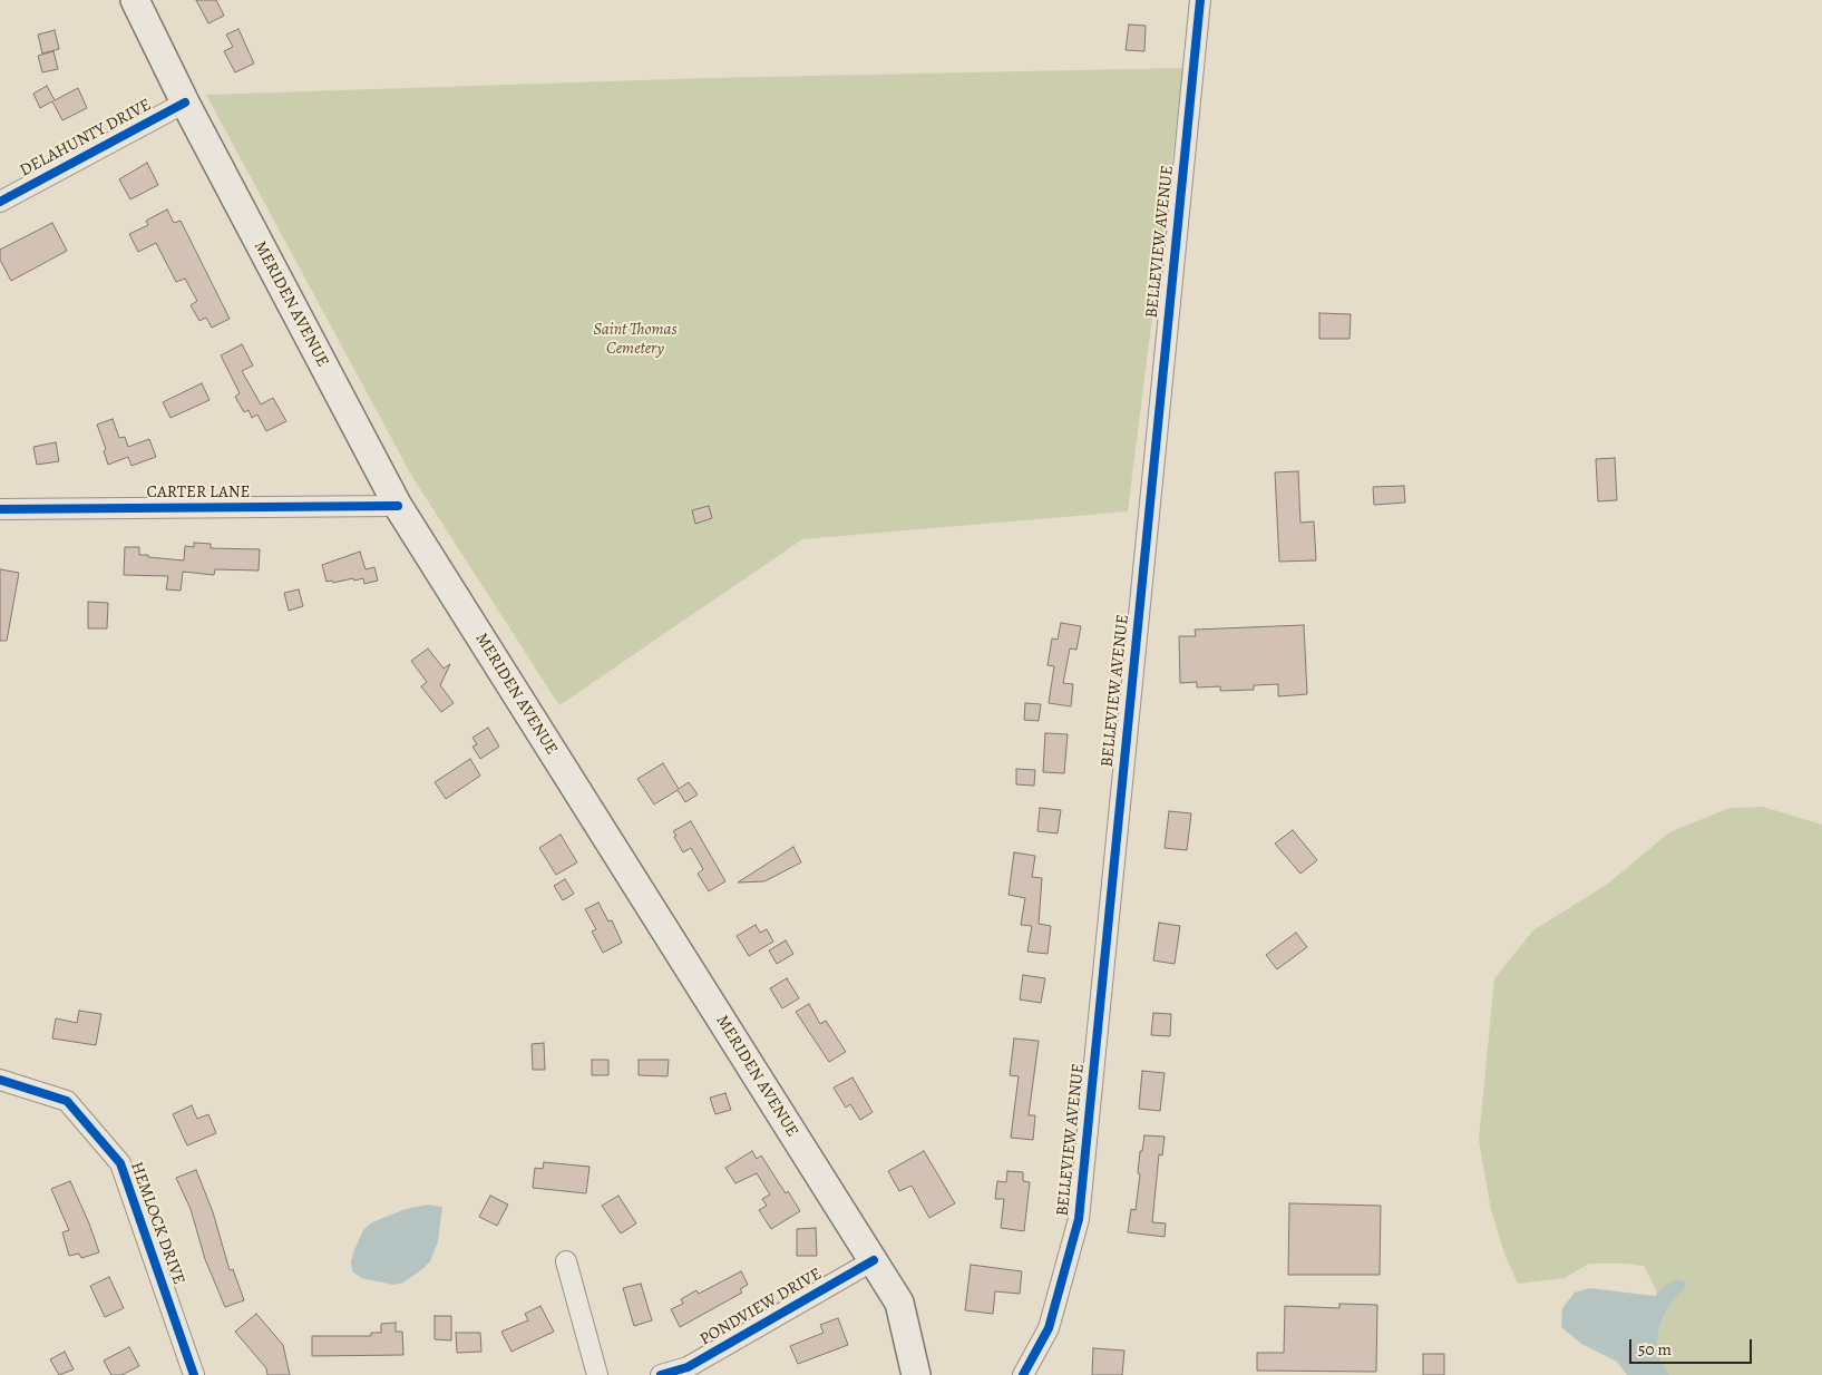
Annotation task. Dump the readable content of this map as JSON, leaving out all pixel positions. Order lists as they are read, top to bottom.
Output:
{
  "streets": {
    "main road": ["MERIDEN AVENUE"],
    "street": [
      "DELAHUNTY DRIVE",
      "BELLEVIEW AVENUE",
      "CARTER LANE",
      "HEMLOCK DRIVE",
      "PONDVIEW DRIVE"
    ]
  },
  "crossings": [
    ["DELAHUNTY DRIVE", "MERIDEN AVENUE"],
    ["MERIDEN AVENUE", "CARTER LANE"],
    ["MERIDEN AVENUE", "PONDVIEW DRIVE"]
  ],
  "parks": ["Saint Thomas Cemetery"],
  "scale_bar": "50 m"
}
